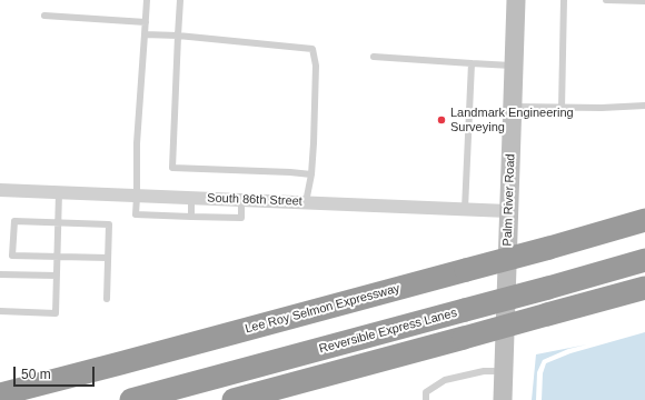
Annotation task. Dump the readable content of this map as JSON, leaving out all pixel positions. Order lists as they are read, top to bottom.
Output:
{
  "streets": {
    "highway": ["Lee Roy Selmon Expressway", "Reversible Express Lanes"],
    "street": ["South 86th Street", "Palm River Road"]
  },
  "crossings": [
    ["South 86th Street", "Palm River Road"]
  ],
  "places": ["Landmark Engineering Surveying"],
  "scale_bar": "50 m"
}
